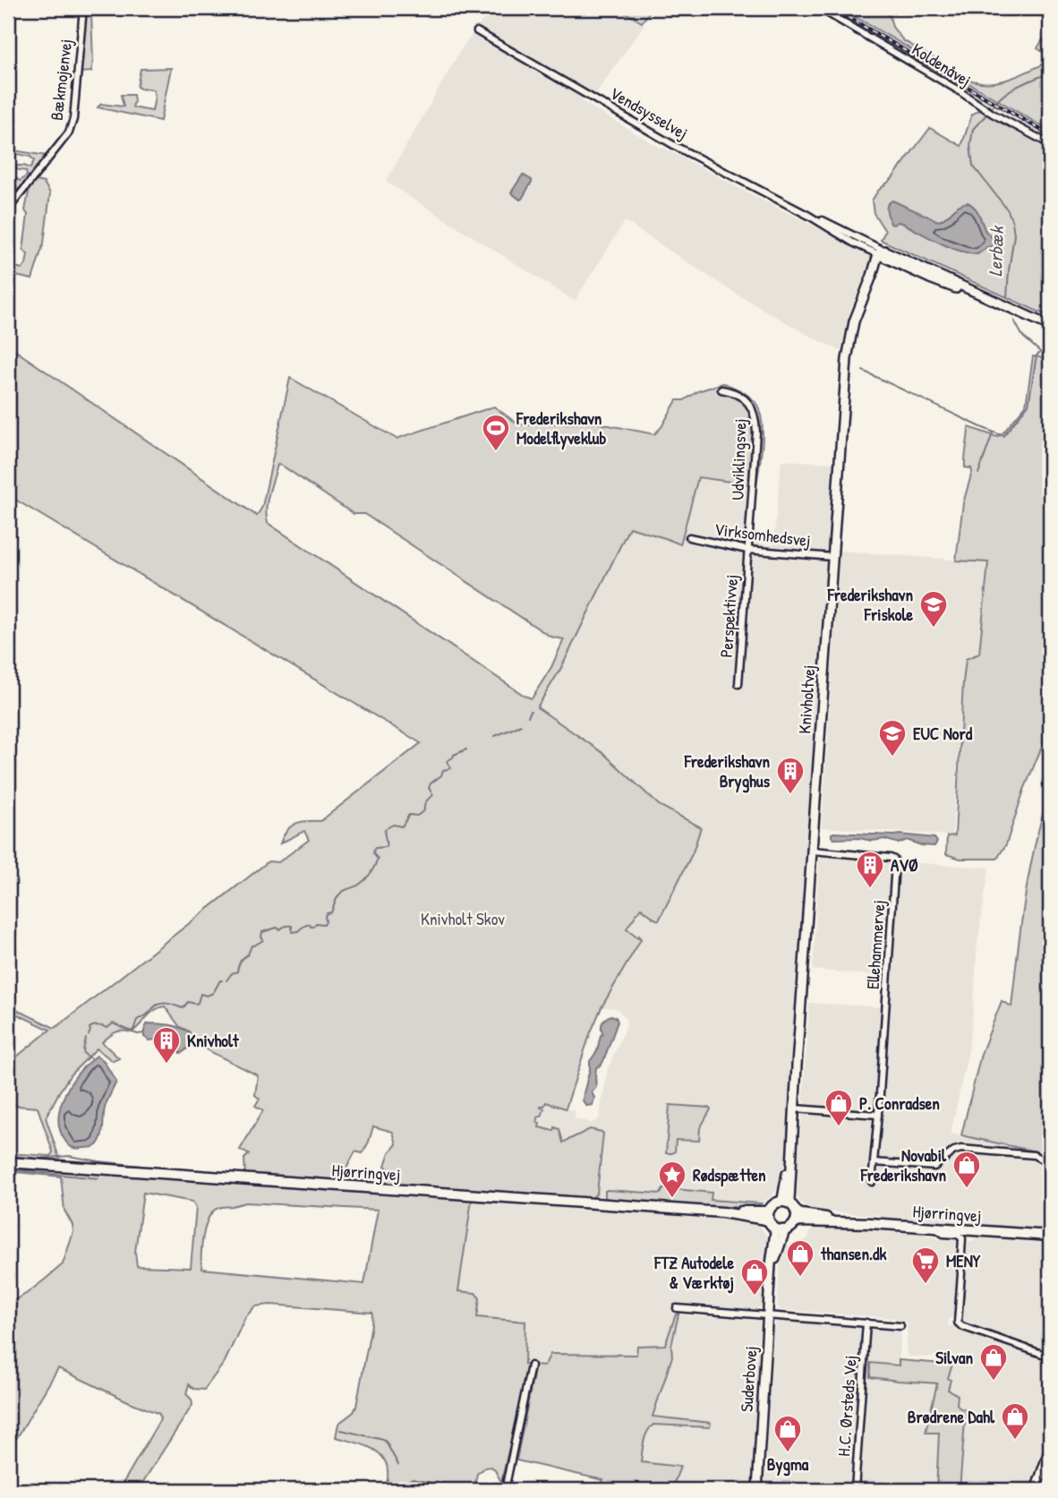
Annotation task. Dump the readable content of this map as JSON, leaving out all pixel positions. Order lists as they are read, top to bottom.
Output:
{
  "streets": {
    "main road": ["Hjørringvej"],
    "street": [
      "Koldenåvej",
      "Bækmojenvej",
      "Vendsysselvej",
      "Udviklingsvej",
      "Virksomhedsvej",
      "Perspektivvej",
      "Knivholtvej",
      "Ellehammervej",
      "Suderbovej",
      "H.C. Ørsteds Vej"
    ]
  },
  "crossings": [
    ["Vendsysselvej", "Knivholtvej"],
    ["Udviklingsvej", "Virksomhedsvej"],
    ["Udviklingsvej", "Perspektivvej"],
    ["Virksomhedsvej", "Perspektivvej"],
    ["Virksomhedsvej", "Knivholtvej"],
    ["Knivholtvej", "Ellehammervej"],
    ["Knivholtvej", "Hjørringvej"],
    ["Knivholtvej", "Suderbovej"],
    ["Hjørringvej", "Suderbovej"]
  ],
  "water": ["Lerbæk"],
  "parks": ["Knivholt Skov"],
  "places": {
    "sports": ["Frederikshavn Modelflyveklub"],
    "school or university": ["Frederikshavn Friskole", "EUC Nord"],
    "building": ["Frederikshavn Bryghus", "AVØ", "Knivholt"],
    "shop": [
      "P. Conradsen",
      "Novabil Frederikshavn",
      "thansen.dk",
      "FTZ Autodele & Værktøj",
      "Silvan",
      "Brødrene Dahl",
      "Bygma"
    ],
    "place": ["Rødspætten"],
    "supermarket": ["MENY"]
  }
}
